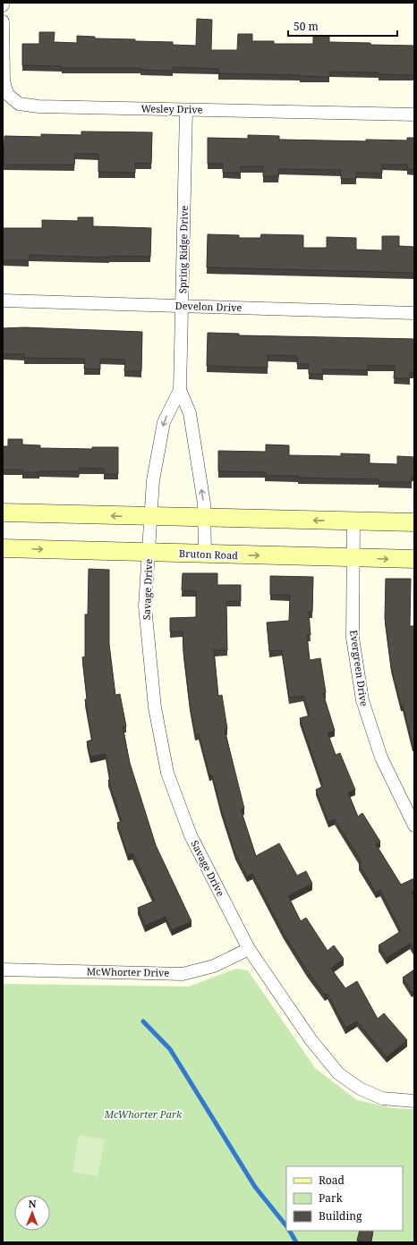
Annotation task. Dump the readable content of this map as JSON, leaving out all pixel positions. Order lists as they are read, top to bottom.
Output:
{
  "streets": {
    "main road": ["Bruton Road"],
    "street": [
      "Wesley Drive",
      "Spring Ridge Drive",
      "Develon Drive",
      "Savage Drive",
      "Evergreen Drive",
      "McWhorter Drive"
    ]
  },
  "crossings": [
    ["Wesley Drive", "Spring Ridge Drive"],
    ["Spring Ridge Drive", "Develon Drive"],
    ["Spring Ridge Drive", "Bruton Road"],
    ["Spring Ridge Drive", "Savage Drive"],
    ["Bruton Road", "Savage Drive"],
    ["Bruton Road", "Evergreen Drive"],
    ["Savage Drive", "McWhorter Drive"]
  ],
  "parks": ["McWhorter Park"],
  "legend": ["Road", "Park", "Building"],
  "scale_bar": "50 m",
  "north": "top"
}
